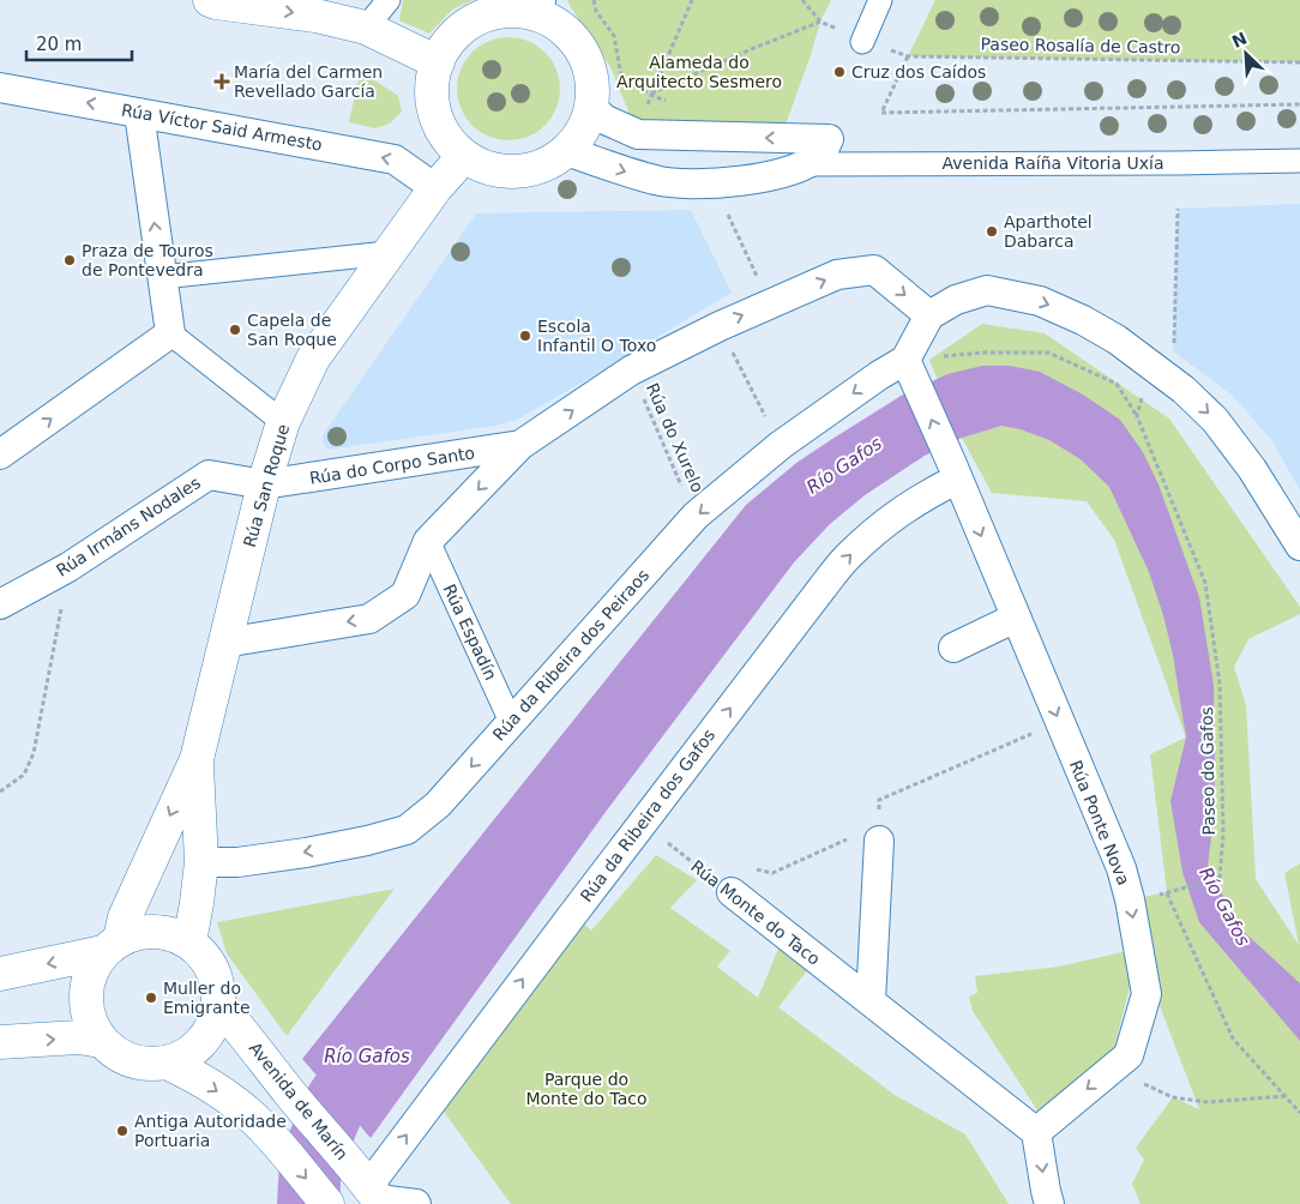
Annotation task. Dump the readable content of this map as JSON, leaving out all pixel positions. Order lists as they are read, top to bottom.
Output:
{
  "streets": {
    "main road": ["Rúa San Roque", "Avenida de Marín"],
    "street": [
      "Rúa Víctor Said Armesto",
      "Avenida Raíña Vitoria Uxía",
      "Rúa do Corpo Santo",
      "Rúa Irmáns Nodales",
      "Rúa Espadín",
      "Rúa da Ribeira dos Peiraos",
      "Rúa da Ribeira dos Gafos",
      "Rúa Ponte Nova",
      "Rúa Monte do Taco"
    ],
    "path": ["Paseo Rosalía de Castro", "Rúa do Xurelo", "Paseo do Gafos"]
  },
  "crossings": [
    ["Rúa Víctor Said Armesto", "Rúa San Roque"],
    ["Avenida Raíña Vitoria Uxía", "Rúa San Roque"],
    ["Rúa do Xurelo", "Rúa da Ribeira dos Peiraos"],
    ["Rúa do Corpo Santo", "Rúa San Roque"],
    ["Rúa do Corpo Santo", "Rúa Irmáns Nodales"],
    ["Rúa San Roque", "Rúa Irmáns Nodales"],
    ["Rúa San Roque", "Rúa da Ribeira dos Peiraos"],
    ["Rúa San Roque", "Avenida de Marín"],
    ["Rúa Espadín", "Rúa da Ribeira dos Peiraos"],
    ["Rúa da Ribeira dos Peiraos", "Paseo do Gafos"],
    ["Rúa da Ribeira dos Peiraos", "Rúa Ponte Nova"],
    ["Paseo do Gafos", "Rúa Ponte Nova"],
    ["Rúa da Ribeira dos Gafos", "Rúa Ponte Nova"],
    ["Rúa da Ribeira dos Gafos", "Rúa Monte do Taco"],
    ["Rúa da Ribeira dos Gafos", "Avenida de Marín"],
    ["Rúa Ponte Nova", "Rúa Monte do Taco"]
  ],
  "one_way": ["Rúa da Ribeira dos Gafos"],
  "water": ["Río Gafos"],
  "parks": ["Alameda do Arquitecto Sesmero", "Parque do Monte do Taco"],
  "places": {
    "other": [
      "Cruz dos Caídos",
      "Aparthotel Dabarca",
      "Praza de Touros de Pontevedra",
      "Capela de San Roque",
      "Escola Infantil O Toxo",
      "Muller do Emigrante",
      "Antiga Autoridade Portuaria"
    ],
    "health": ["María del Carmen Revellado García"]
  },
  "scale_bar": "20 m",
  "north": "top left"
}
